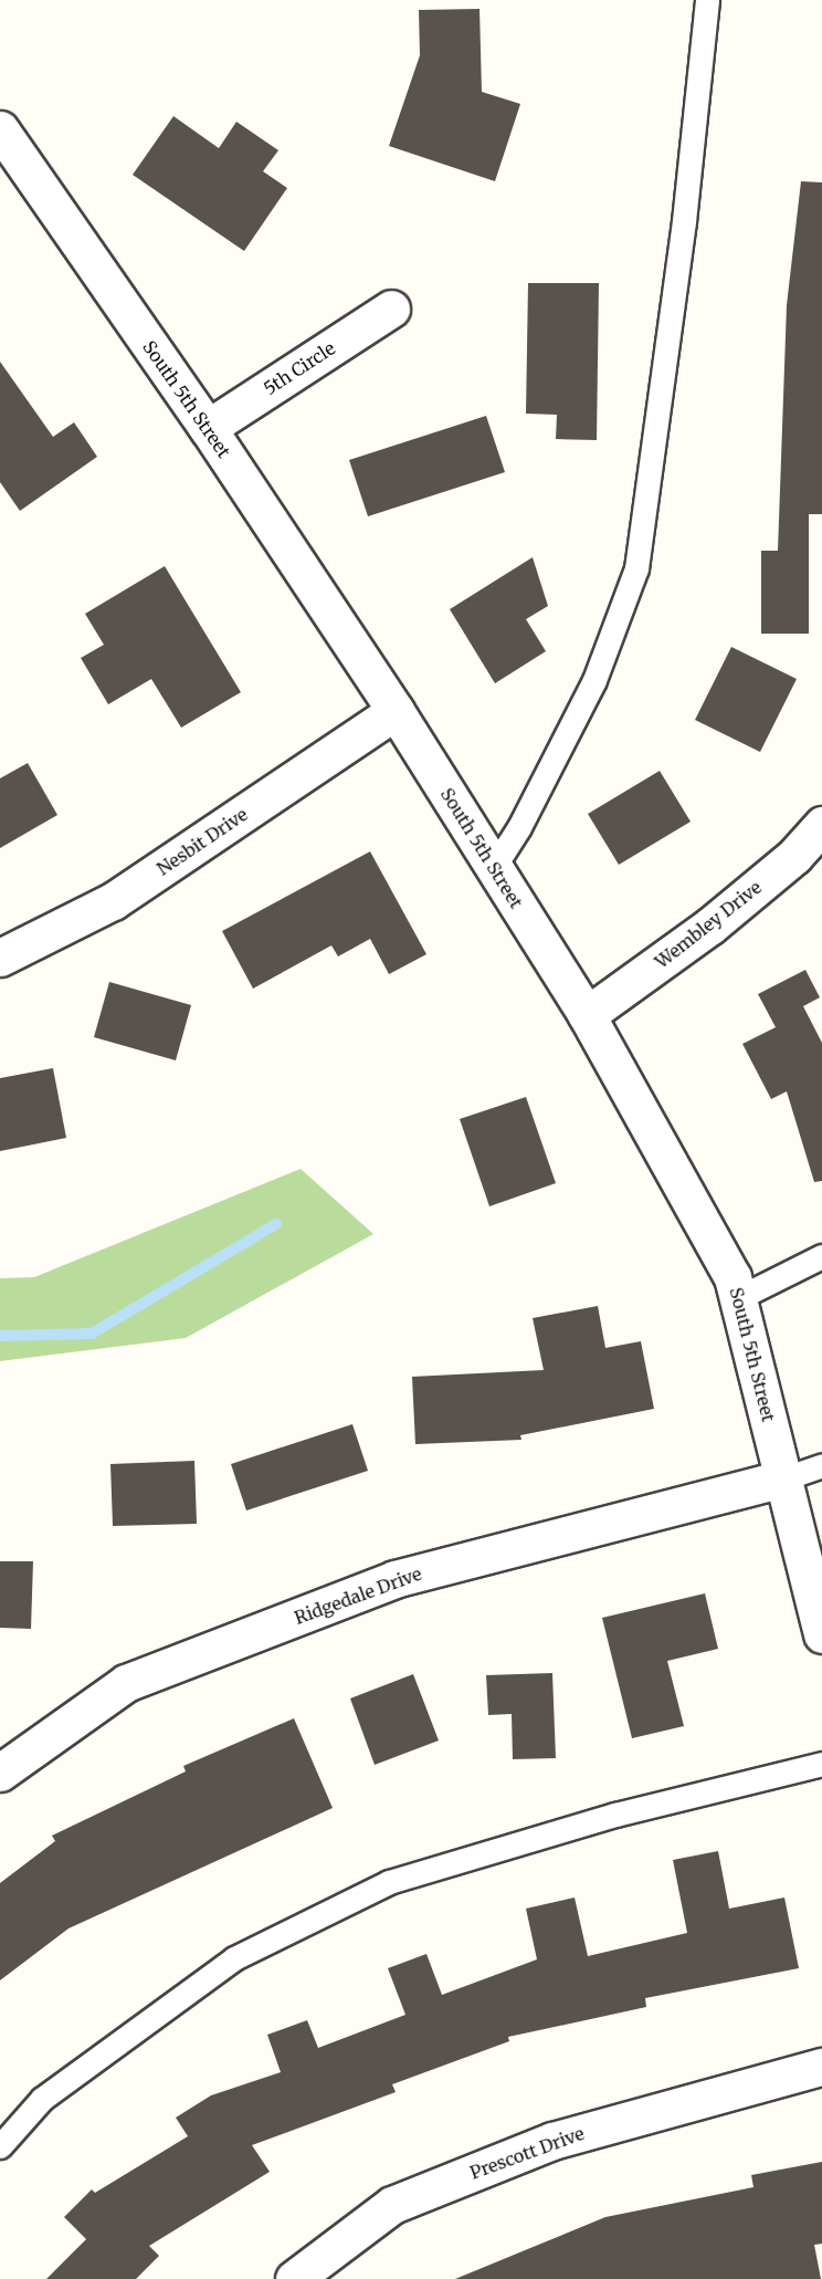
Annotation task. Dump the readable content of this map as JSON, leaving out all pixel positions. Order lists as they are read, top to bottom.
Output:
{
  "streets": {
    "street": [
      "5th Circle",
      "South 5th Street",
      "Nesbit Drive",
      "Wembley Drive",
      "Ridgedale Drive",
      "Prescott Drive"
    ]
  },
  "crossings": [
    ["5th Circle", "South 5th Street"],
    ["South 5th Street", "Nesbit Drive"],
    ["South 5th Street", "Wembley Drive"],
    ["South 5th Street", "Ridgedale Drive"]
  ]
}
